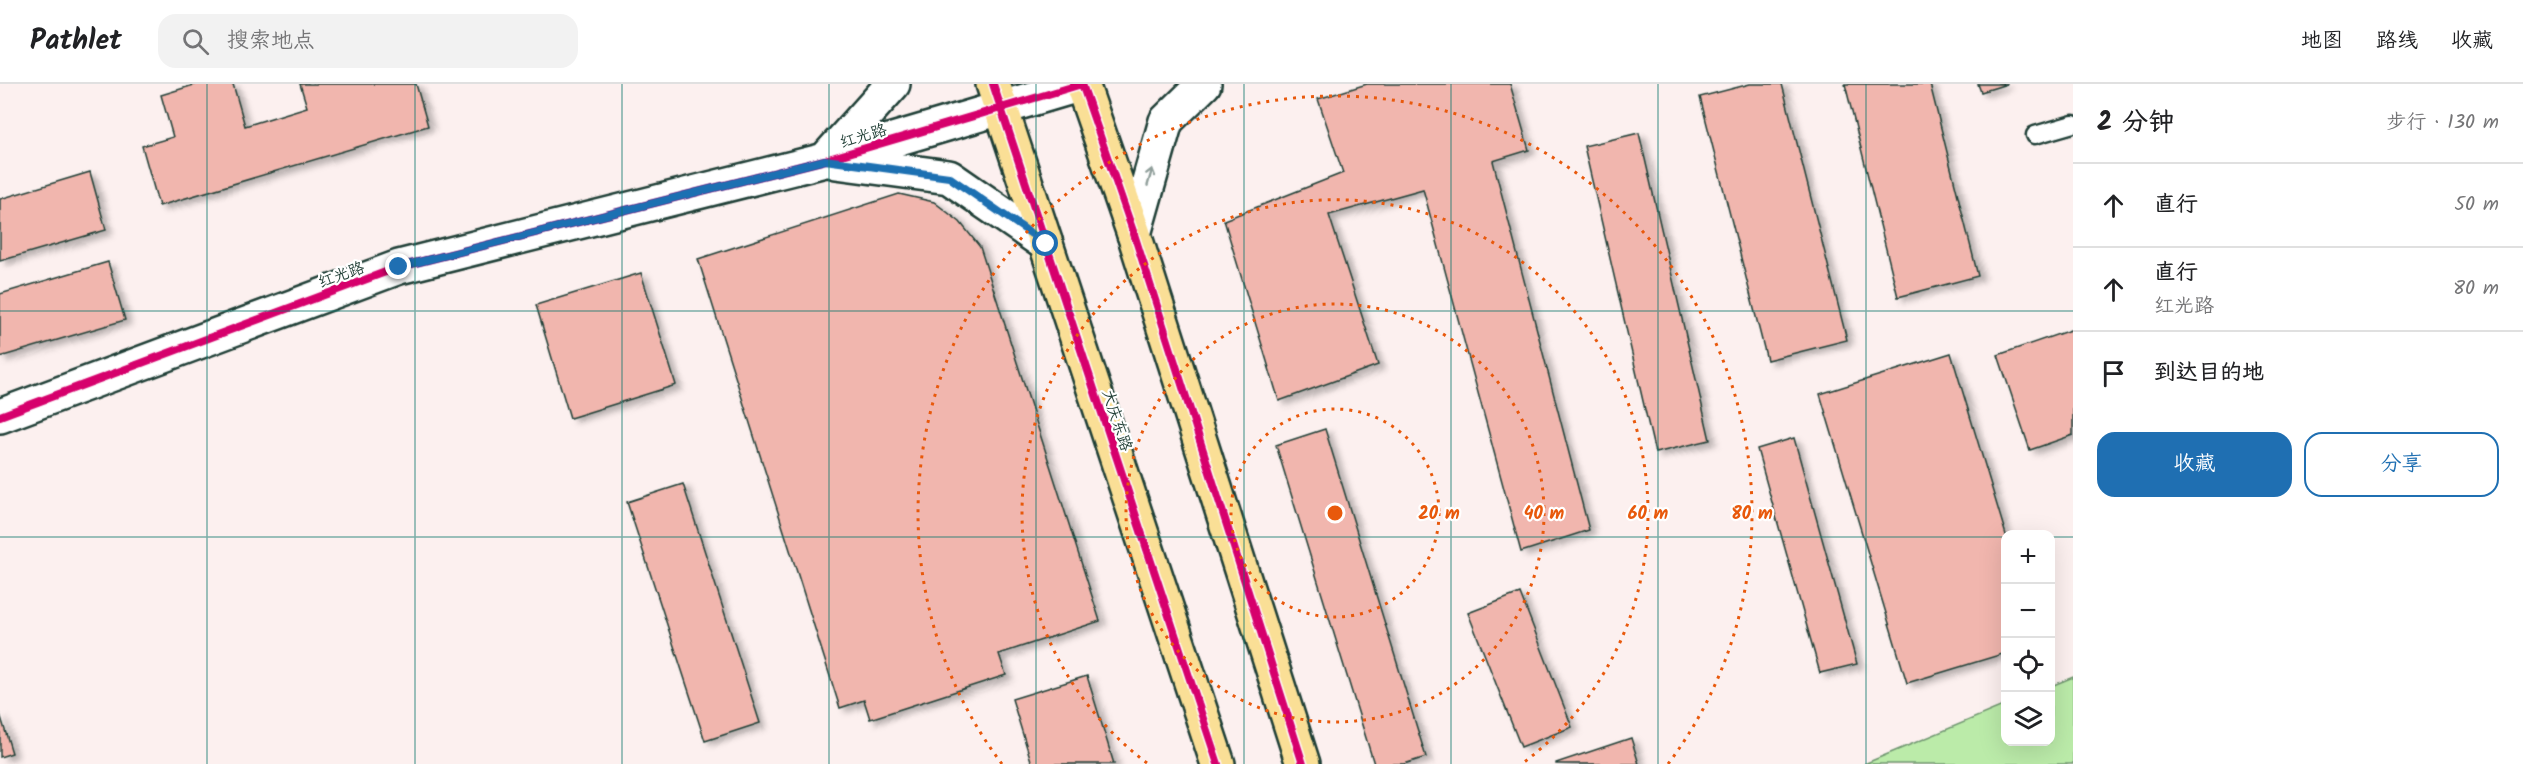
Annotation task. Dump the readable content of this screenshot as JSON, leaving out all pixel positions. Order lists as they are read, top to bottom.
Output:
{
  "streets": {
    "main road": ["大庆东路"],
    "street": ["红光路"]
  },
  "crossings": [
    ["红光路", "大庆东路"]
  ],
  "page": {
    "header": "Pathlet",
    "search": "搜索地点",
    "nav": ["地图", "路线", "收藏"],
    "heading": ["2 分钟", "步行 · 130 m"],
    "list": [
      ["直行", "50 m"],
      ["直行", "红光路", "80 m"],
      "到达目的地"
    ],
    "buttons": ["收藏", "分享"],
    "map_buttons": ["+", "−"]
  },
  "rings": [
    "20 m",
    "40 m",
    "60 m",
    "80 m"
  ]
}
